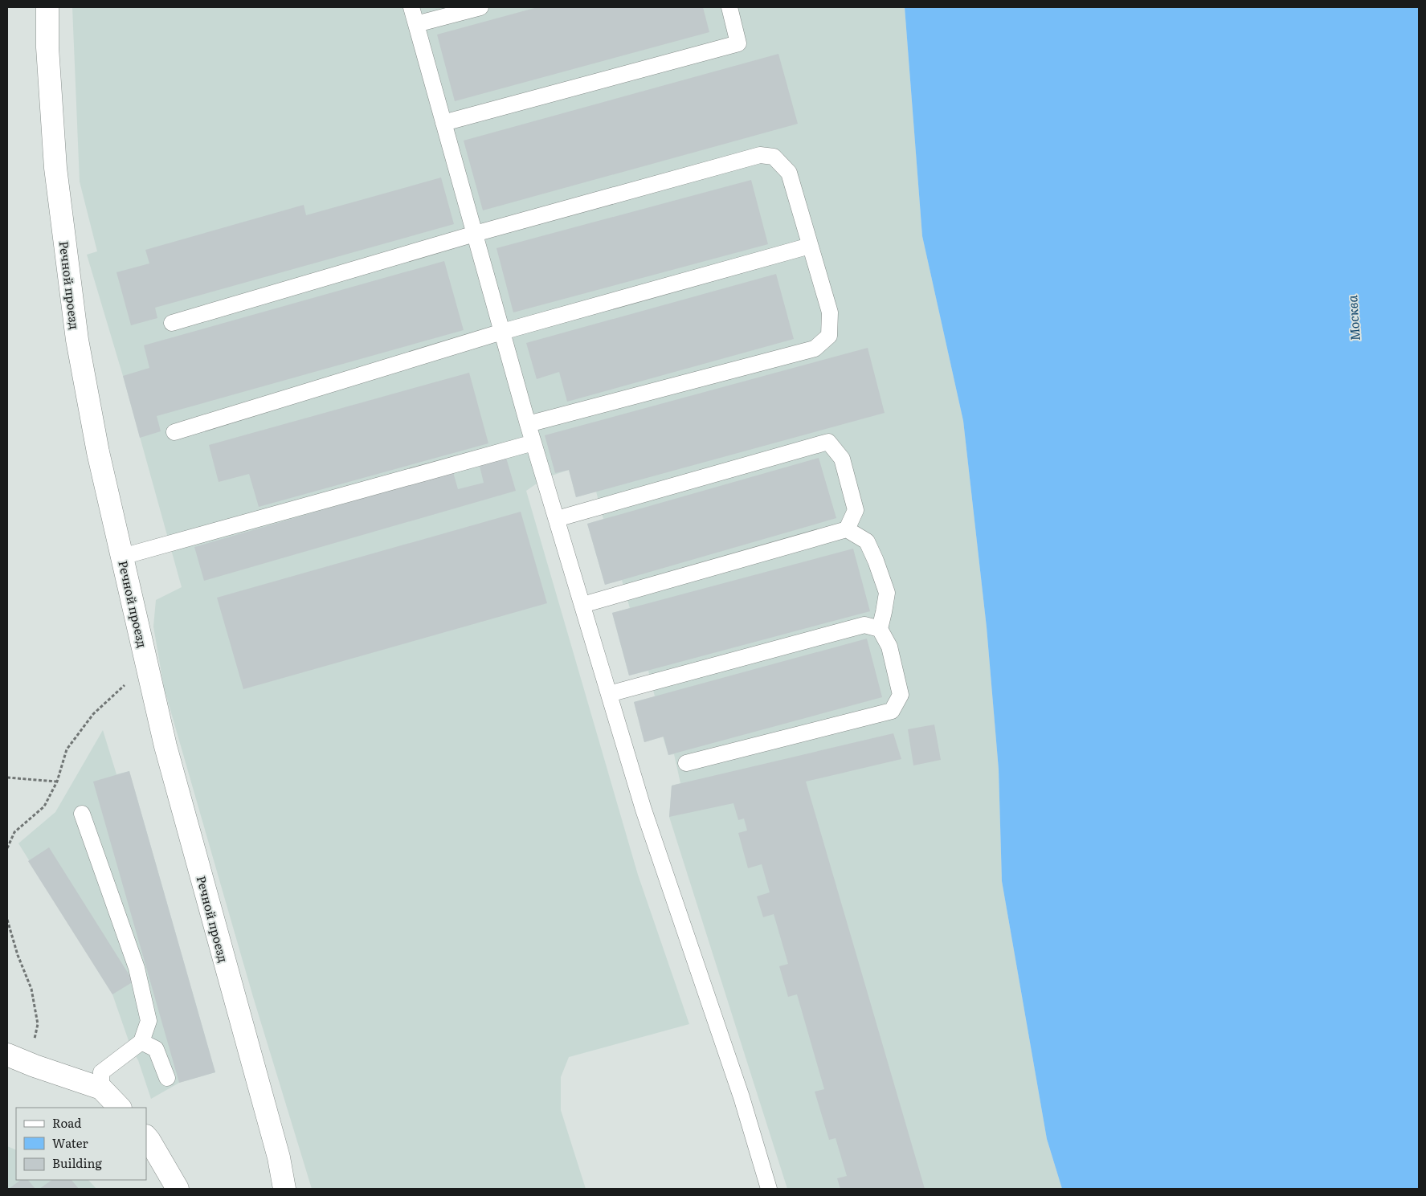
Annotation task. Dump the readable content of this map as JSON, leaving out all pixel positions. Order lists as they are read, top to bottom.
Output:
{
  "streets": {
    "street": ["Речной проезд"]
  },
  "water": ["Москва"],
  "legend": ["Road", "Water", "Building"]
}
